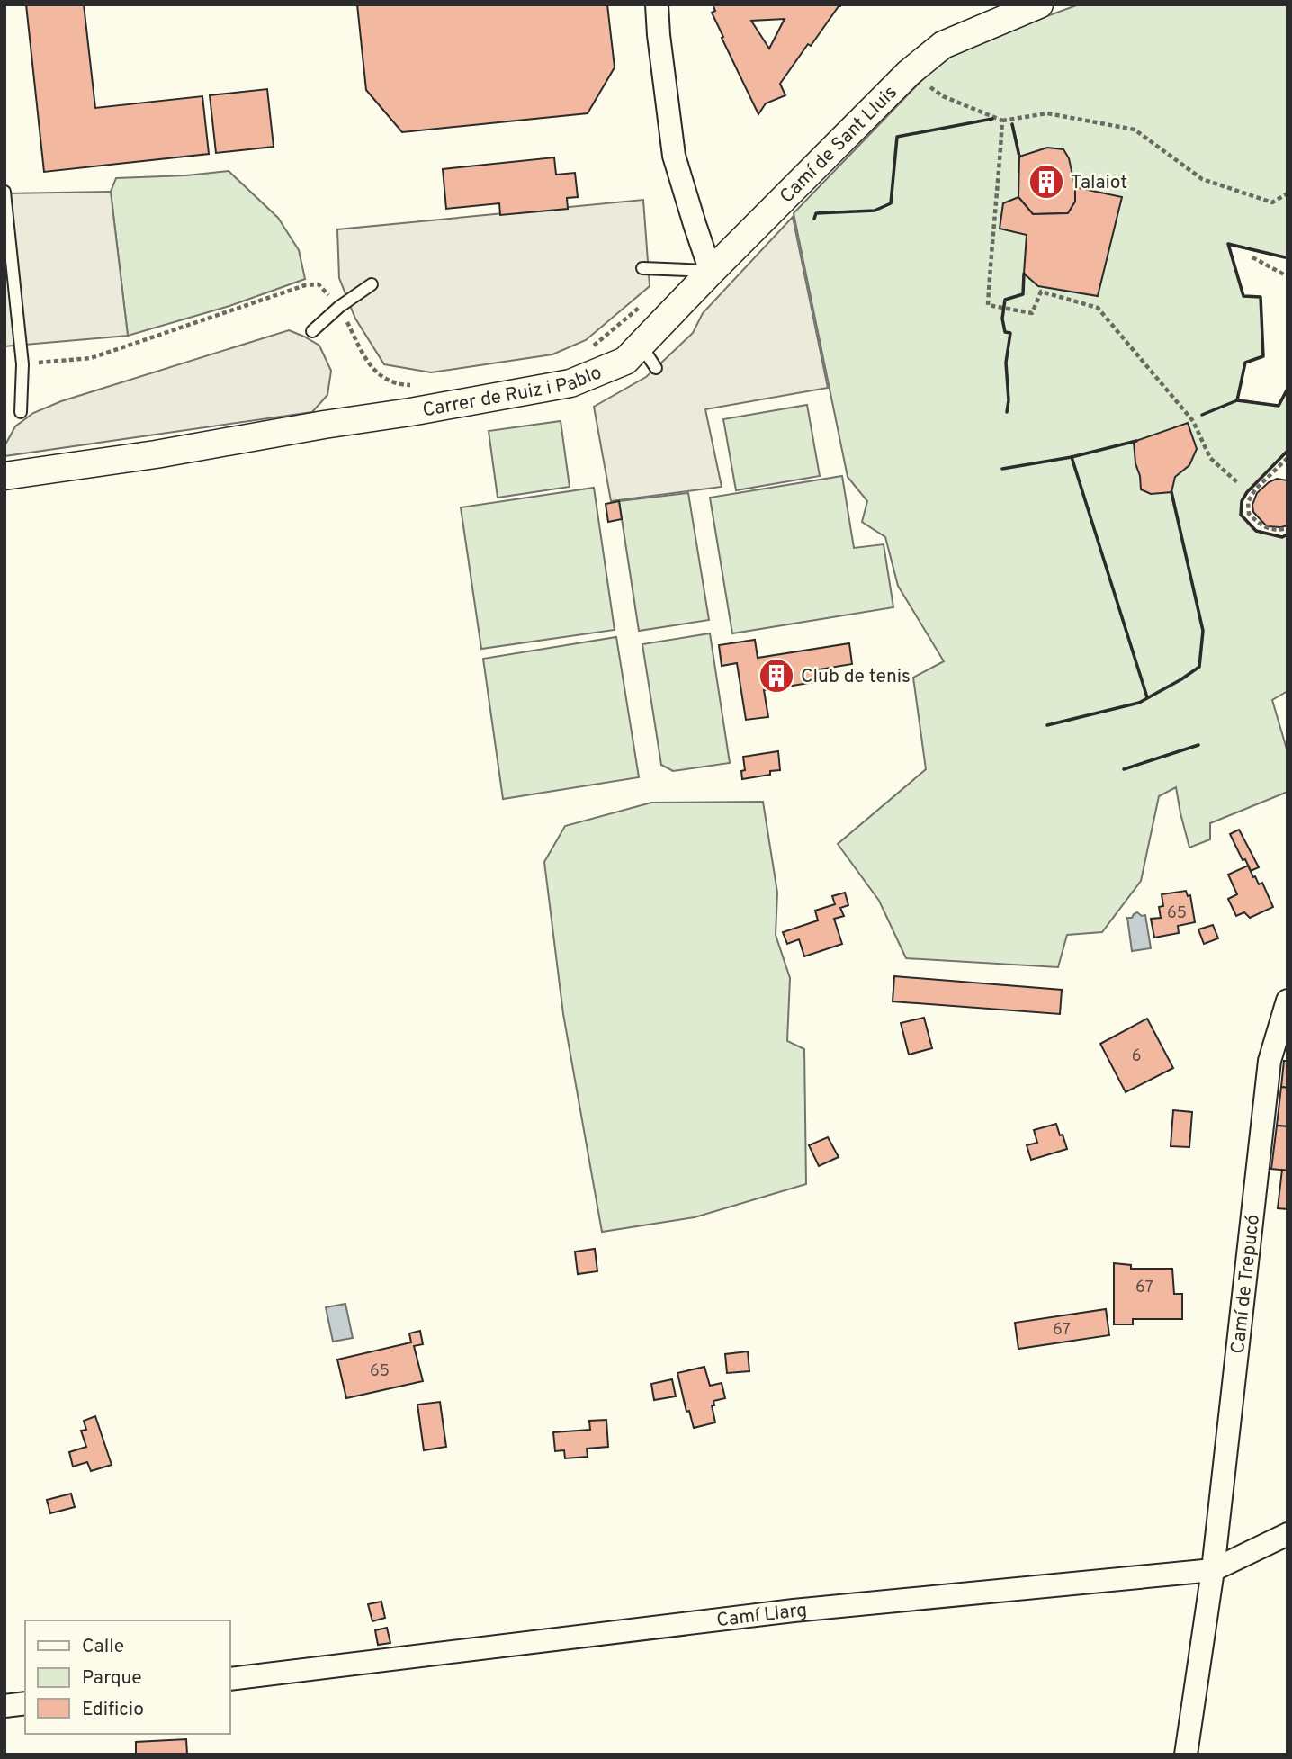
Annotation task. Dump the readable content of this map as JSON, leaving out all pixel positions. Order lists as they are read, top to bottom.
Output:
{
  "streets": {
    "street": [
      "Camí de Sant Lluis",
      "Carrer de Ruiz i Pablo",
      "Camí de Trepucó",
      "Camí Llarg"
    ]
  },
  "crossings": [
    ["Camí de Sant Lluis", "Carrer de Ruiz i Pablo"],
    ["Camí de Trepucó", "Camí Llarg"]
  ],
  "places": {
    "building": ["Talaiot", "Club de tenis"]
  },
  "house_numbers": [
    "65",
    "6",
    "67",
    "67",
    "65"
  ],
  "legend": ["Calle", "Parque", "Edificio"]
}
